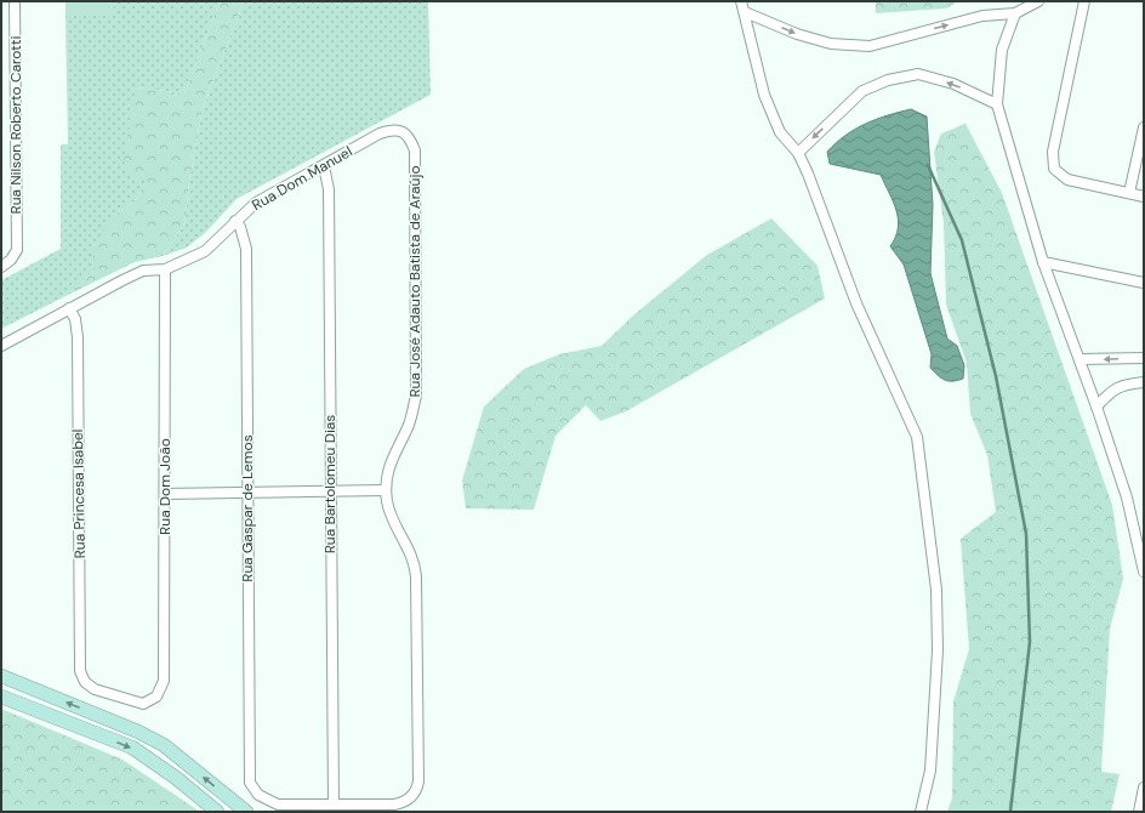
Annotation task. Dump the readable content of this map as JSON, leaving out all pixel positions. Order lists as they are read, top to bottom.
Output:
{
  "streets": {
    "street": [
      "Rua Nilson Roberto Carotti",
      "Rua Dom Manuel",
      "Rua José Adauto Batista de Araújo",
      "Rua Bartolomeu Dias",
      "Rua Dom João",
      "Rua Princesa Isabel",
      "Rua Gaspar de Lemos"
    ]
  },
  "crossings": [
    ["Rua Dom Manuel", "Rua José Adauto Batista de Araújo"],
    ["Rua Dom Manuel", "Rua Bartolomeu Dias"],
    ["Rua Dom Manuel", "Rua Dom João"],
    ["Rua Dom Manuel", "Rua Princesa Isabel"],
    ["Rua Dom Manuel", "Rua Gaspar de Lemos"],
    ["Rua José Adauto Batista de Araújo", "Rua Bartolomeu Dias"],
    ["Rua José Adauto Batista de Araújo", "Rua Gaspar de Lemos"],
    ["Rua Bartolomeu Dias", "Rua Gaspar de Lemos"],
    ["Rua Dom João", "Rua Princesa Isabel"]
  ]
}
